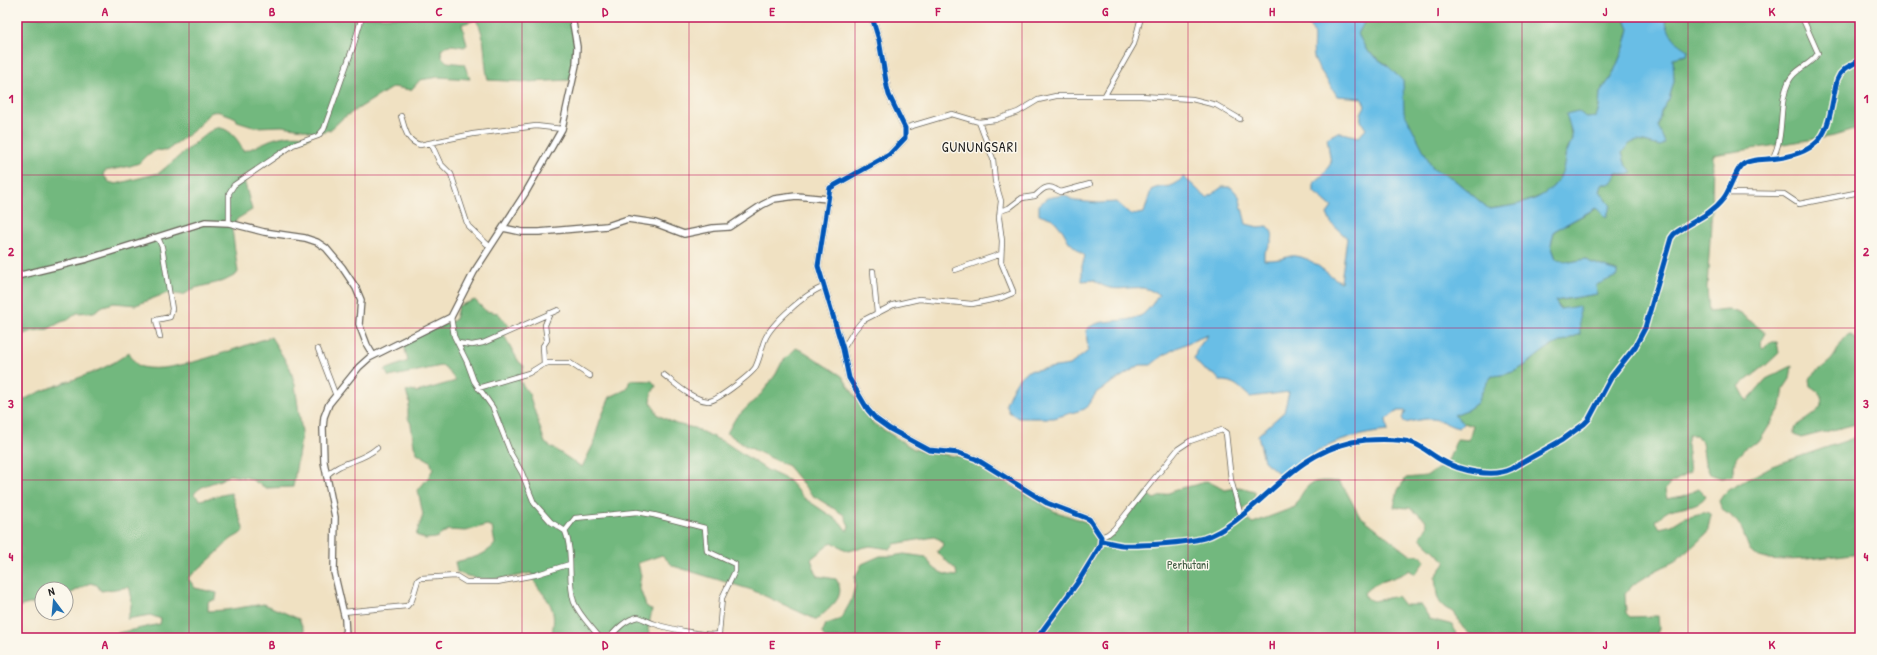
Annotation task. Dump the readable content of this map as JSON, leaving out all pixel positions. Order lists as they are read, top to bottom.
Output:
{
  "districts": ["GUNUNGSARI"],
  "parks": ["Perhutani"],
  "north": "top",
  "grid": {
    "columns": [
      "A",
      "B",
      "C",
      "D",
      "E",
      "F",
      "G",
      "H",
      "I",
      "J",
      "K"
    ],
    "rows": [
      "1",
      "2",
      "3",
      "4"
    ]
  }
}
